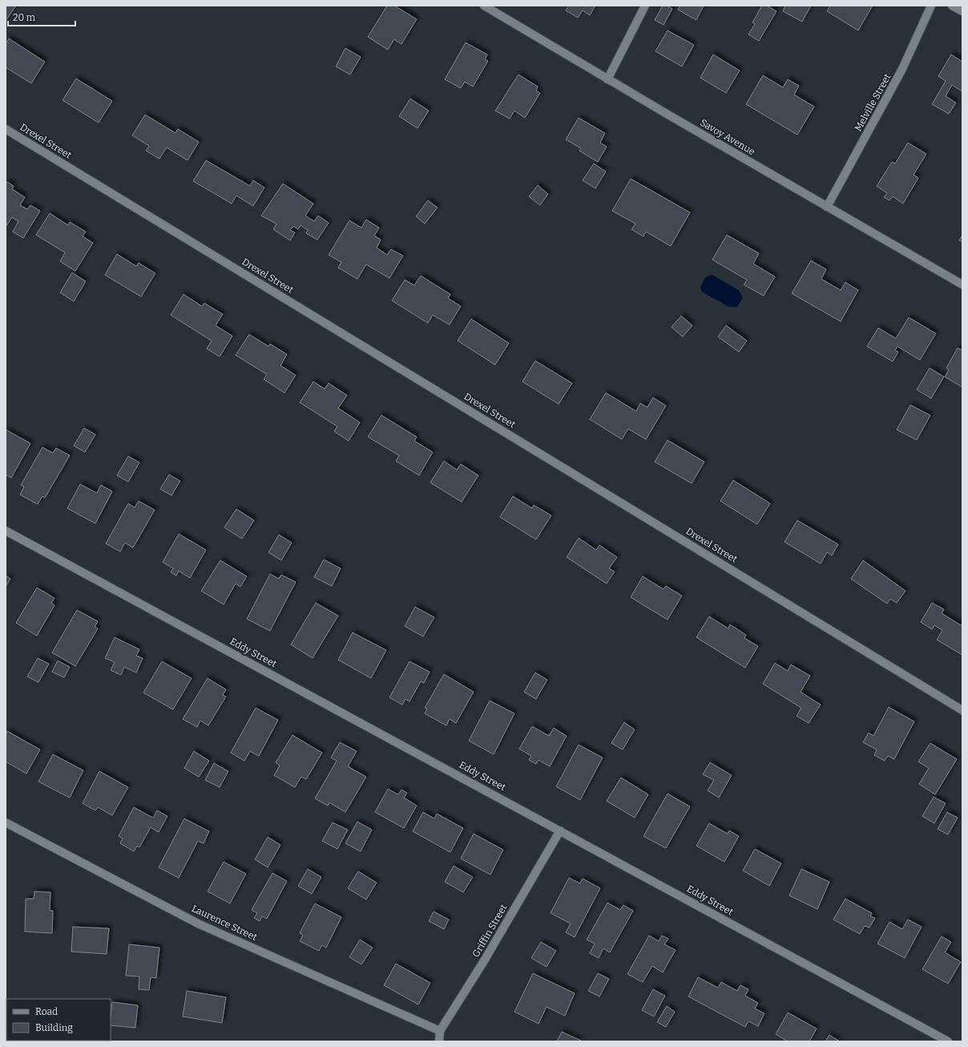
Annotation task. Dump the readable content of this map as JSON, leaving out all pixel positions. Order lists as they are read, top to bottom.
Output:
{
  "streets": {
    "street": [
      "Melville Street",
      "Savoy Avenue",
      "Drexel Street",
      "Eddy Street",
      "Laurence Street",
      "Griffin Street"
    ]
  },
  "crossings": [
    ["Melville Street", "Savoy Avenue"],
    ["Eddy Street", "Griffin Street"],
    ["Laurence Street", "Griffin Street"]
  ],
  "legend": ["Road", "Building"],
  "scale_bar": "20 m"
}
